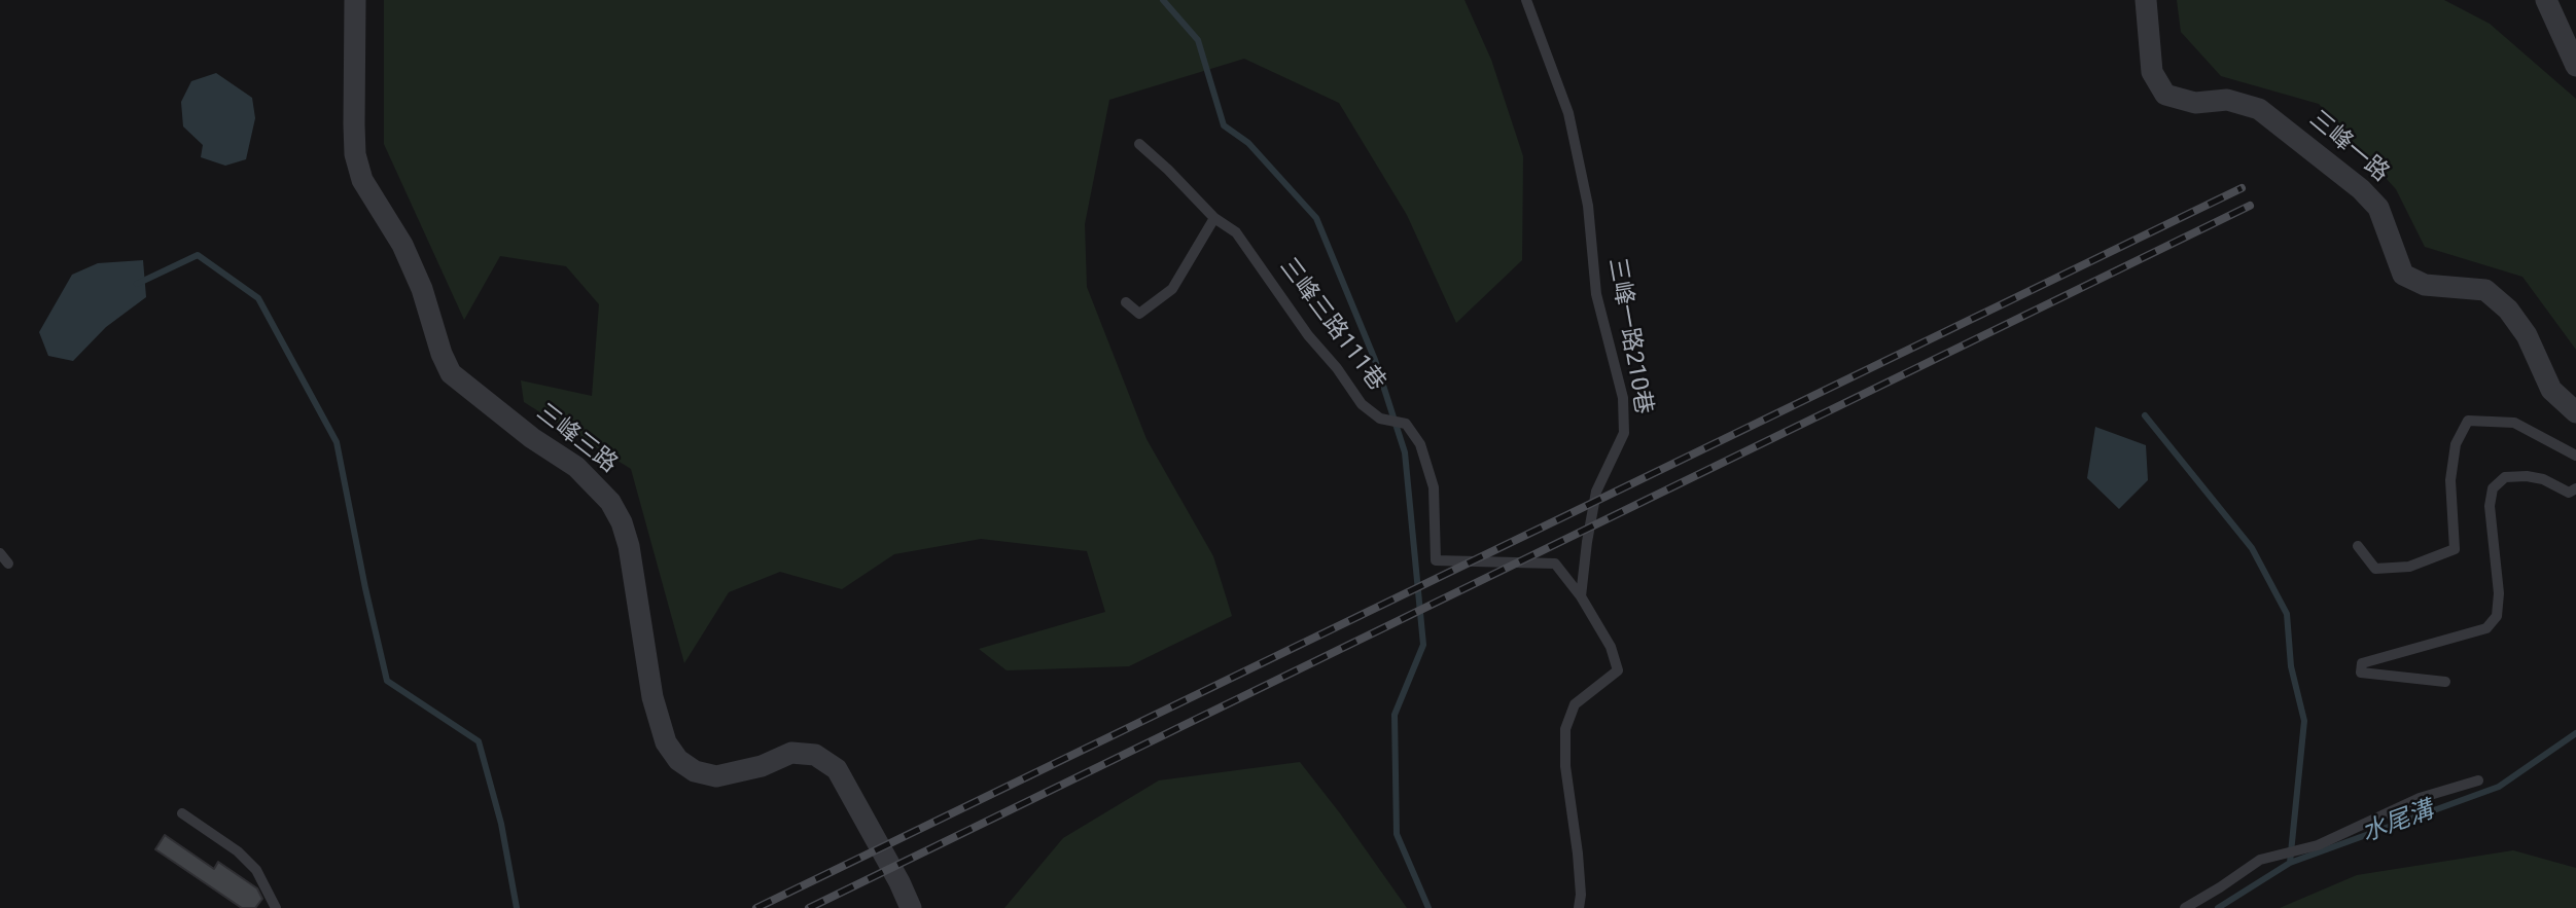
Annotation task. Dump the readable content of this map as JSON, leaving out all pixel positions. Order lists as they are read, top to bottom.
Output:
{
  "streets": {
    "street": ["三峰一路", "三峰三路"],
    "lane": ["三峰三路111巷", "三峰一路210巷"]
  },
  "crossings": [
    ["三峰三路111巷", "三峰一路210巷"]
  ],
  "water": ["水尾溝"]
}
